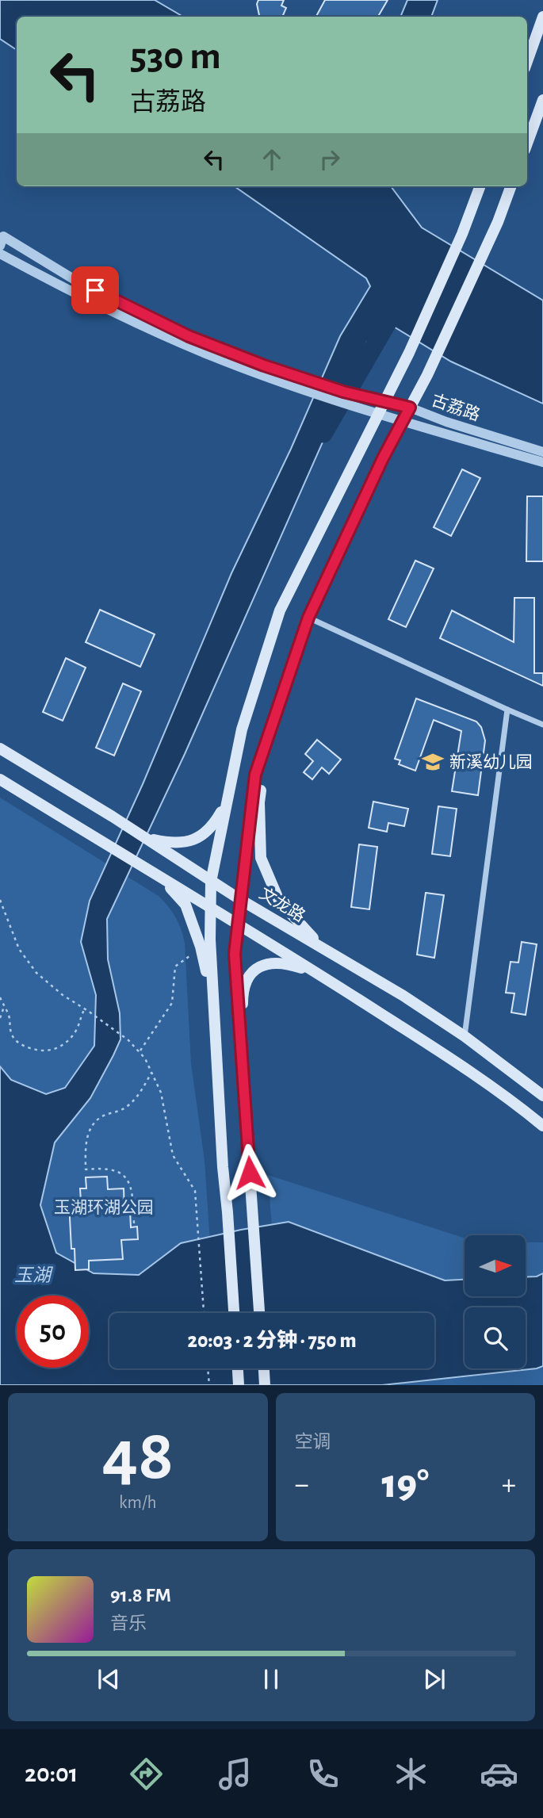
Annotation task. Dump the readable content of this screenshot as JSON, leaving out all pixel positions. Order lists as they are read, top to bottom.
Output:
{
  "streets": {
    "main road": ["文龙路"],
    "street": ["古荔路"]
  },
  "water": ["玉湖"],
  "parks": ["玉湖环湖公园"],
  "places": {
    "school or university": ["新溪幼儿园"]
  },
  "north": "right",
  "page": {
    "turn": ["530 m", "古荔路"],
    "limit": "50",
    "trip": "20:03 · 2 分钟 · 750 m",
    "tile": [
      ["48", "km/h"],
      "空调"
    ],
    "heat": ["−", "19°", "+"],
    "song": ["91.8 FM", "音乐"],
    "tabs": "20:01"
  }
}
